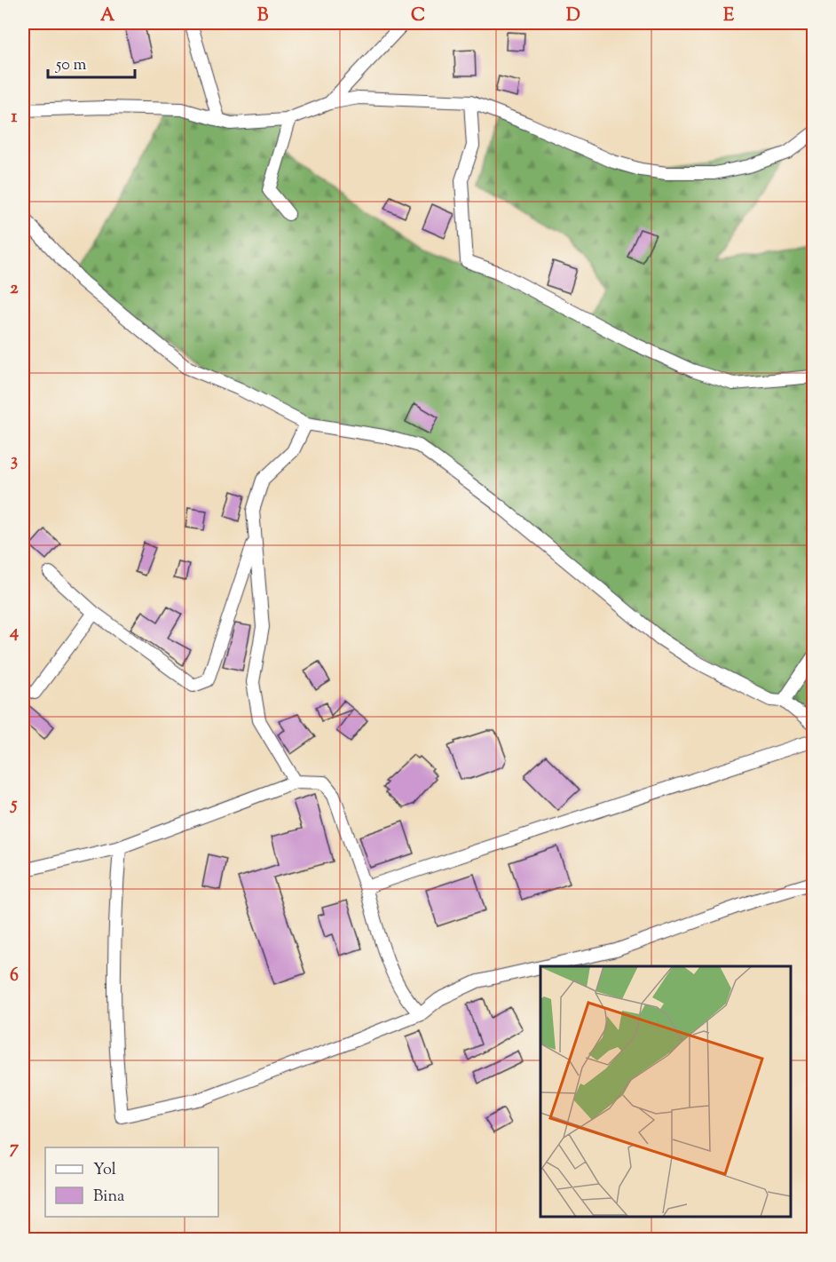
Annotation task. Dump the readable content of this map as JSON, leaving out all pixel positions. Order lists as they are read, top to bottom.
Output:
{
  "legend": ["Yol", "Bina"],
  "scale_bar": "50 m",
  "grid": {
    "columns": [
      "A",
      "B",
      "C",
      "D",
      "E"
    ],
    "rows": [
      "1",
      "2",
      "3",
      "4",
      "5",
      "6",
      "7"
    ]
  }
}
